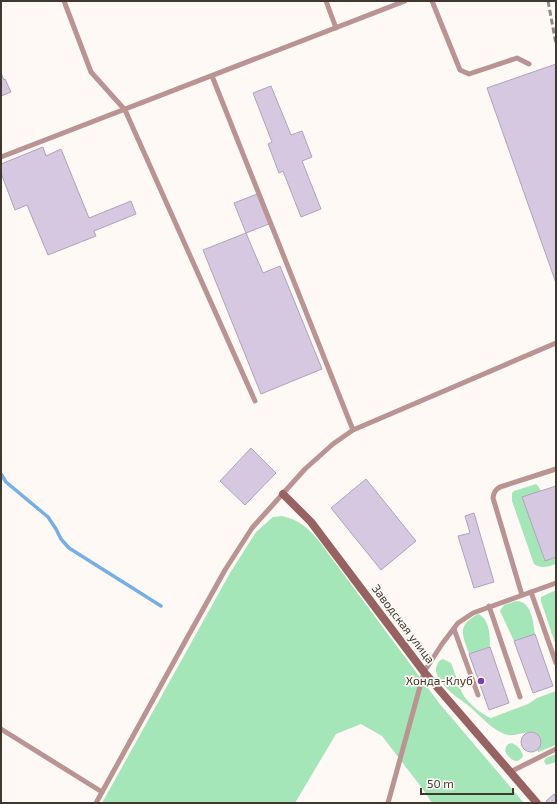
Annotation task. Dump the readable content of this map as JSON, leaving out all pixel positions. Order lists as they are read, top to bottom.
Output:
{
  "streets": {
    "street": ["Заводская улица"]
  },
  "places": ["Хонда-Клуб"],
  "scale_bar": "50 m"
}
